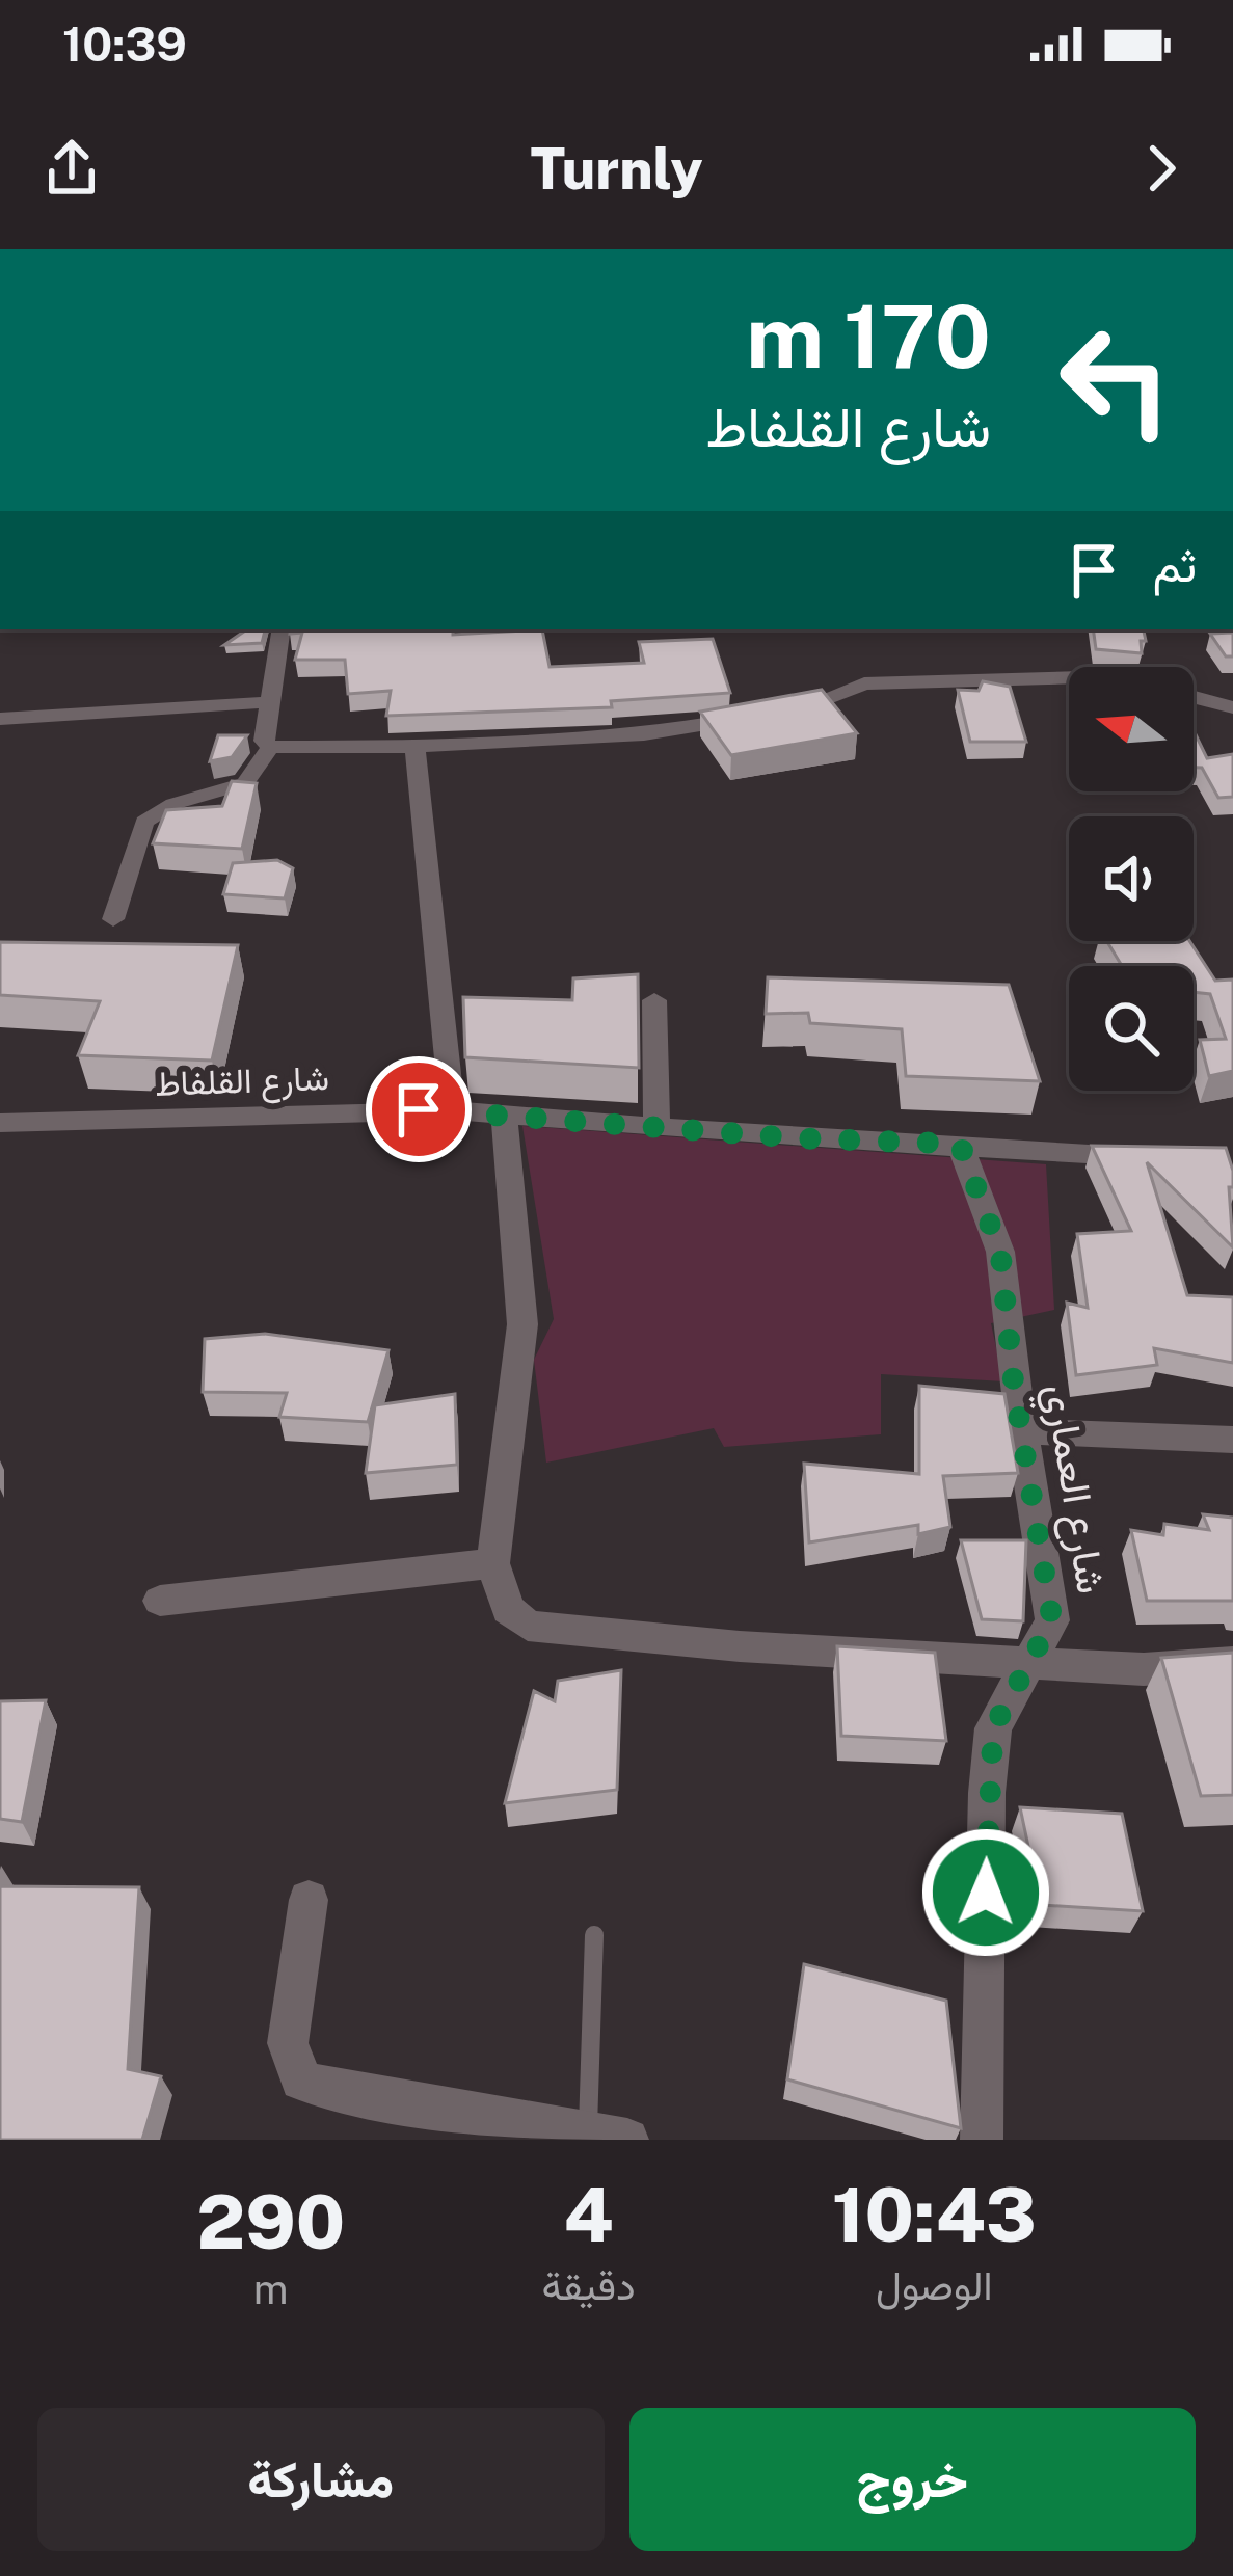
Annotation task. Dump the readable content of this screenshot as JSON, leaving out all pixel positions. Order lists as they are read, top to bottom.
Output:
{
  "streets": {
    "street": ["شارع القلفاط", "شارع العماري"]
  },
  "crossings": [
    ["شارع القلفاط", "شارع العماري"]
  ],
  "north": "left",
  "page": {
    "status": "10:39",
    "header": "Turnly",
    "turn": ["170 m", "شارع القلفاط"],
    "then": "ثم",
    "eta": [
      "10:43",
      "الوصول",
      "4",
      "دقيقة",
      "290",
      "m"
    ],
    "buttons": ["خروج", "مشاركة"]
  }
}
